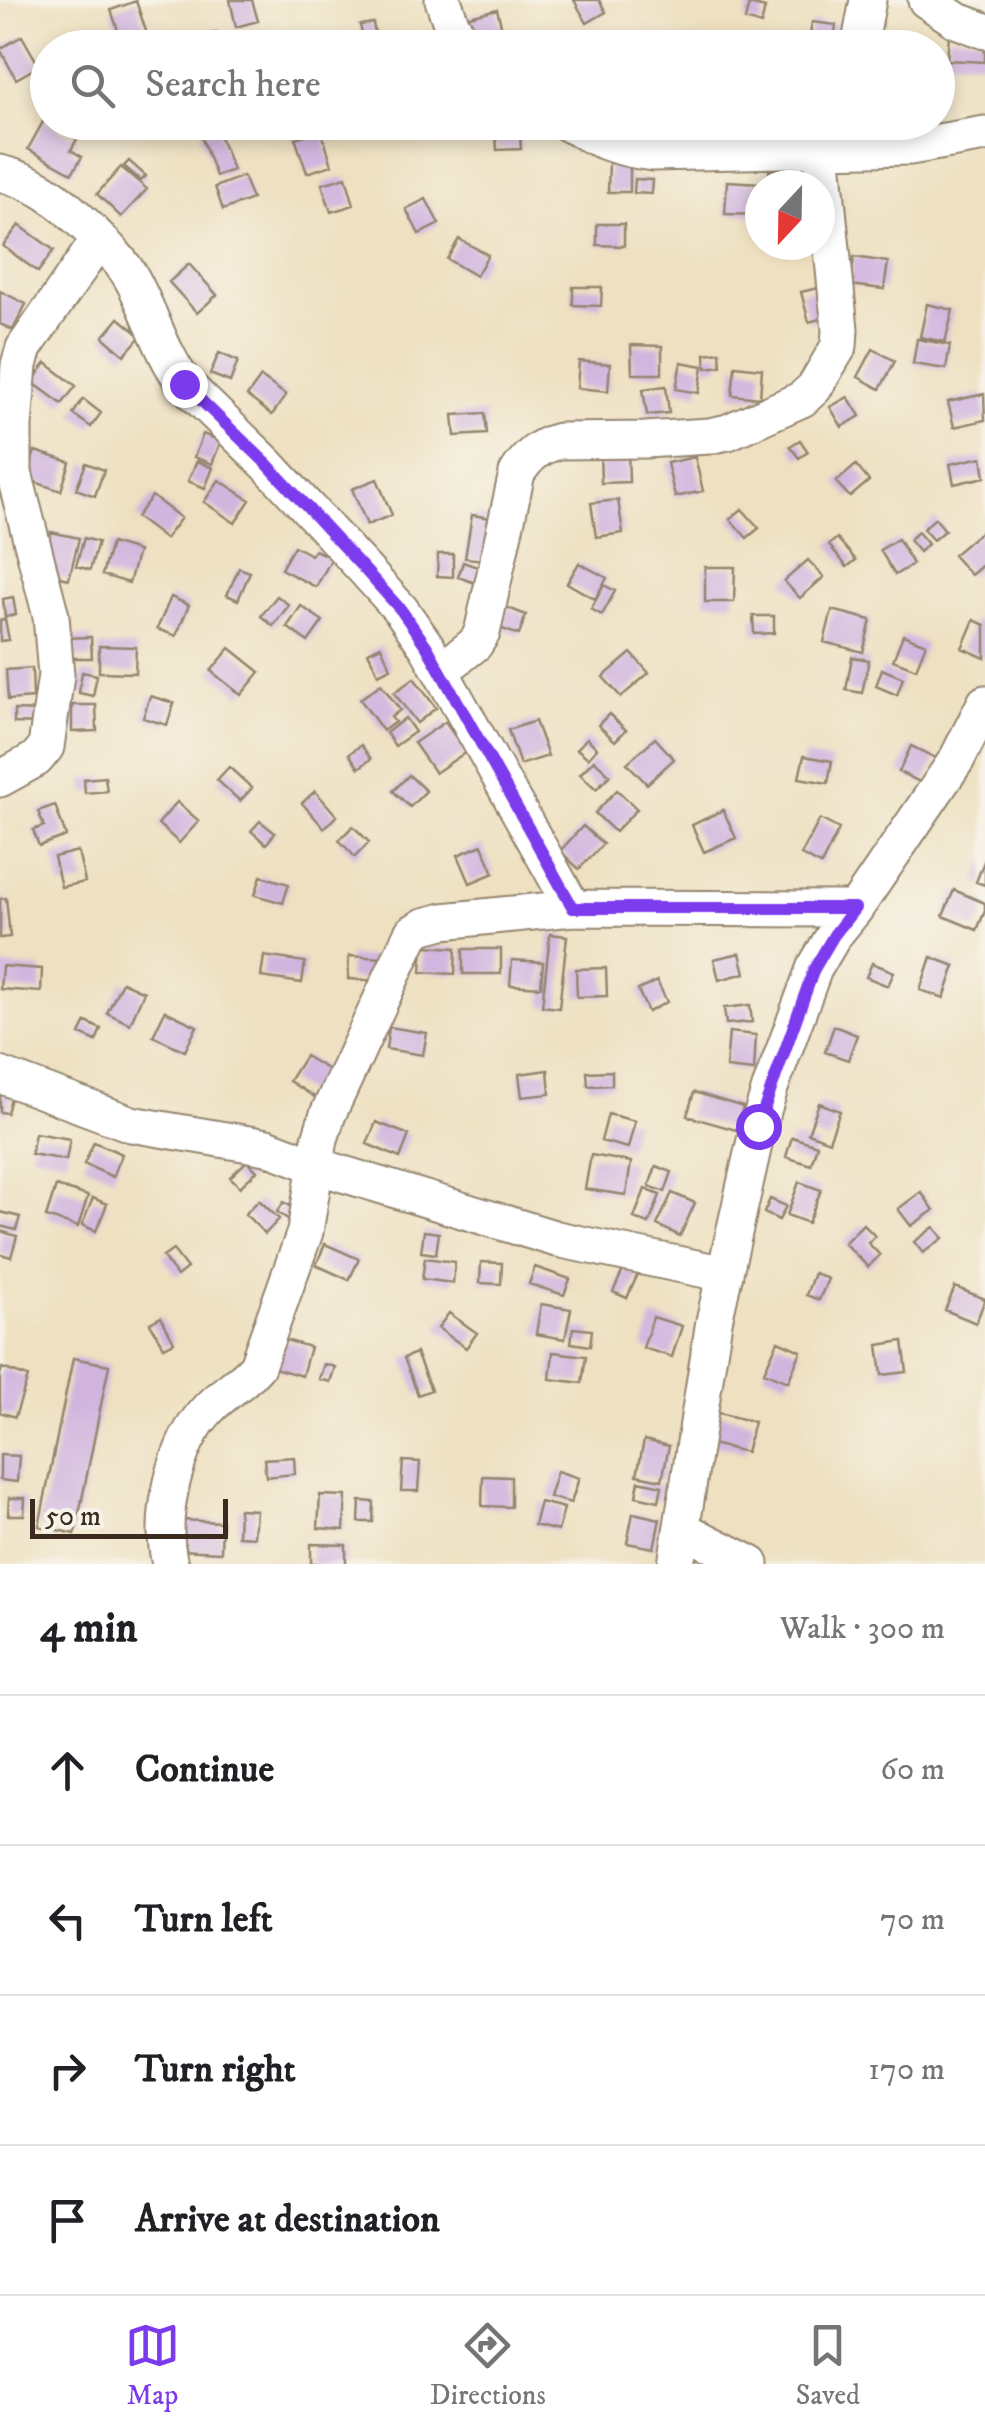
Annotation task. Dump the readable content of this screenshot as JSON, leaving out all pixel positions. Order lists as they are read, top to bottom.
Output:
{
  "scale_bar": "50 m",
  "north": "bottom",
  "page": {
    "search": "Search here",
    "scale": "50 m",
    "heading": ["4 min", "Walk · 300 m"],
    "list": [
      ["Continue", "60 m"],
      ["Turn left", "70 m"],
      ["Turn right", "170 m"],
      "Arrive at destination"
    ],
    "nav": ["Map", "Directions", "Saved"]
  }
}
